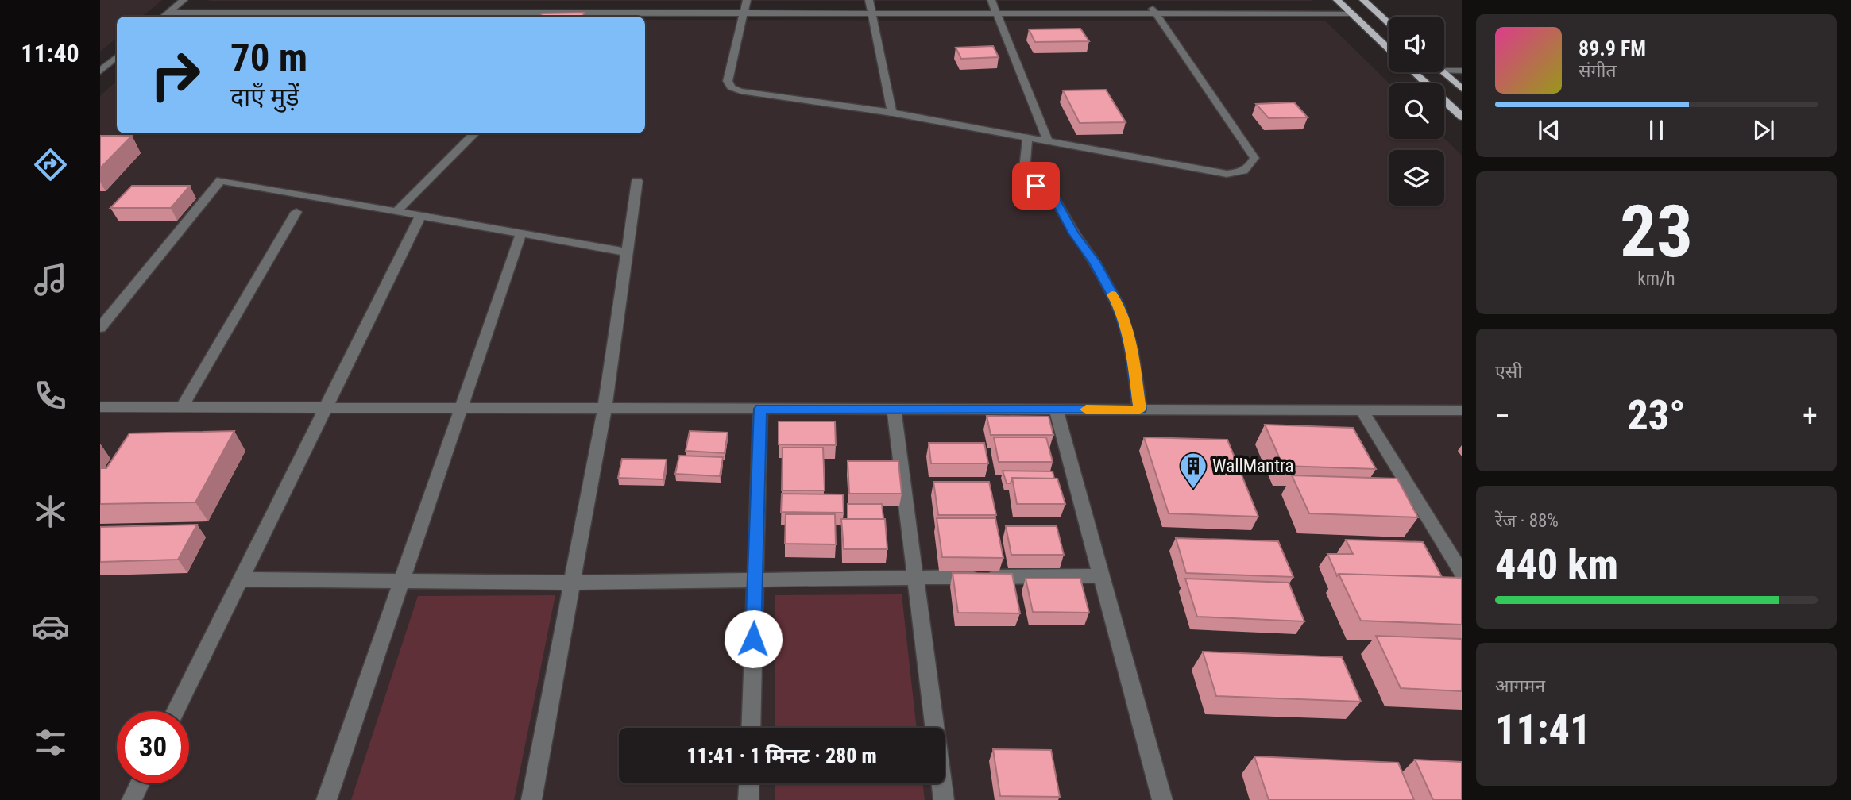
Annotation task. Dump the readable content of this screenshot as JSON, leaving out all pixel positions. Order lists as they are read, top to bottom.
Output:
{
  "places": {
    "building": ["WallMantra"]
  },
  "page": {
    "tabs": "11:40",
    "turn": ["70 m", "दाएँ मुड़ें"],
    "song": ["89.9 FM", "संगीत"],
    "tile": [
      ["23", "km/h"],
      "एसी",
      ["रेंज · 88%", "440 km"],
      ["आगमन", "11:41"]
    ],
    "heat": ["−", "23°", "+"],
    "limit": "30",
    "trip": "11:41 · 1 मिनट · 280 m"
  }
}
